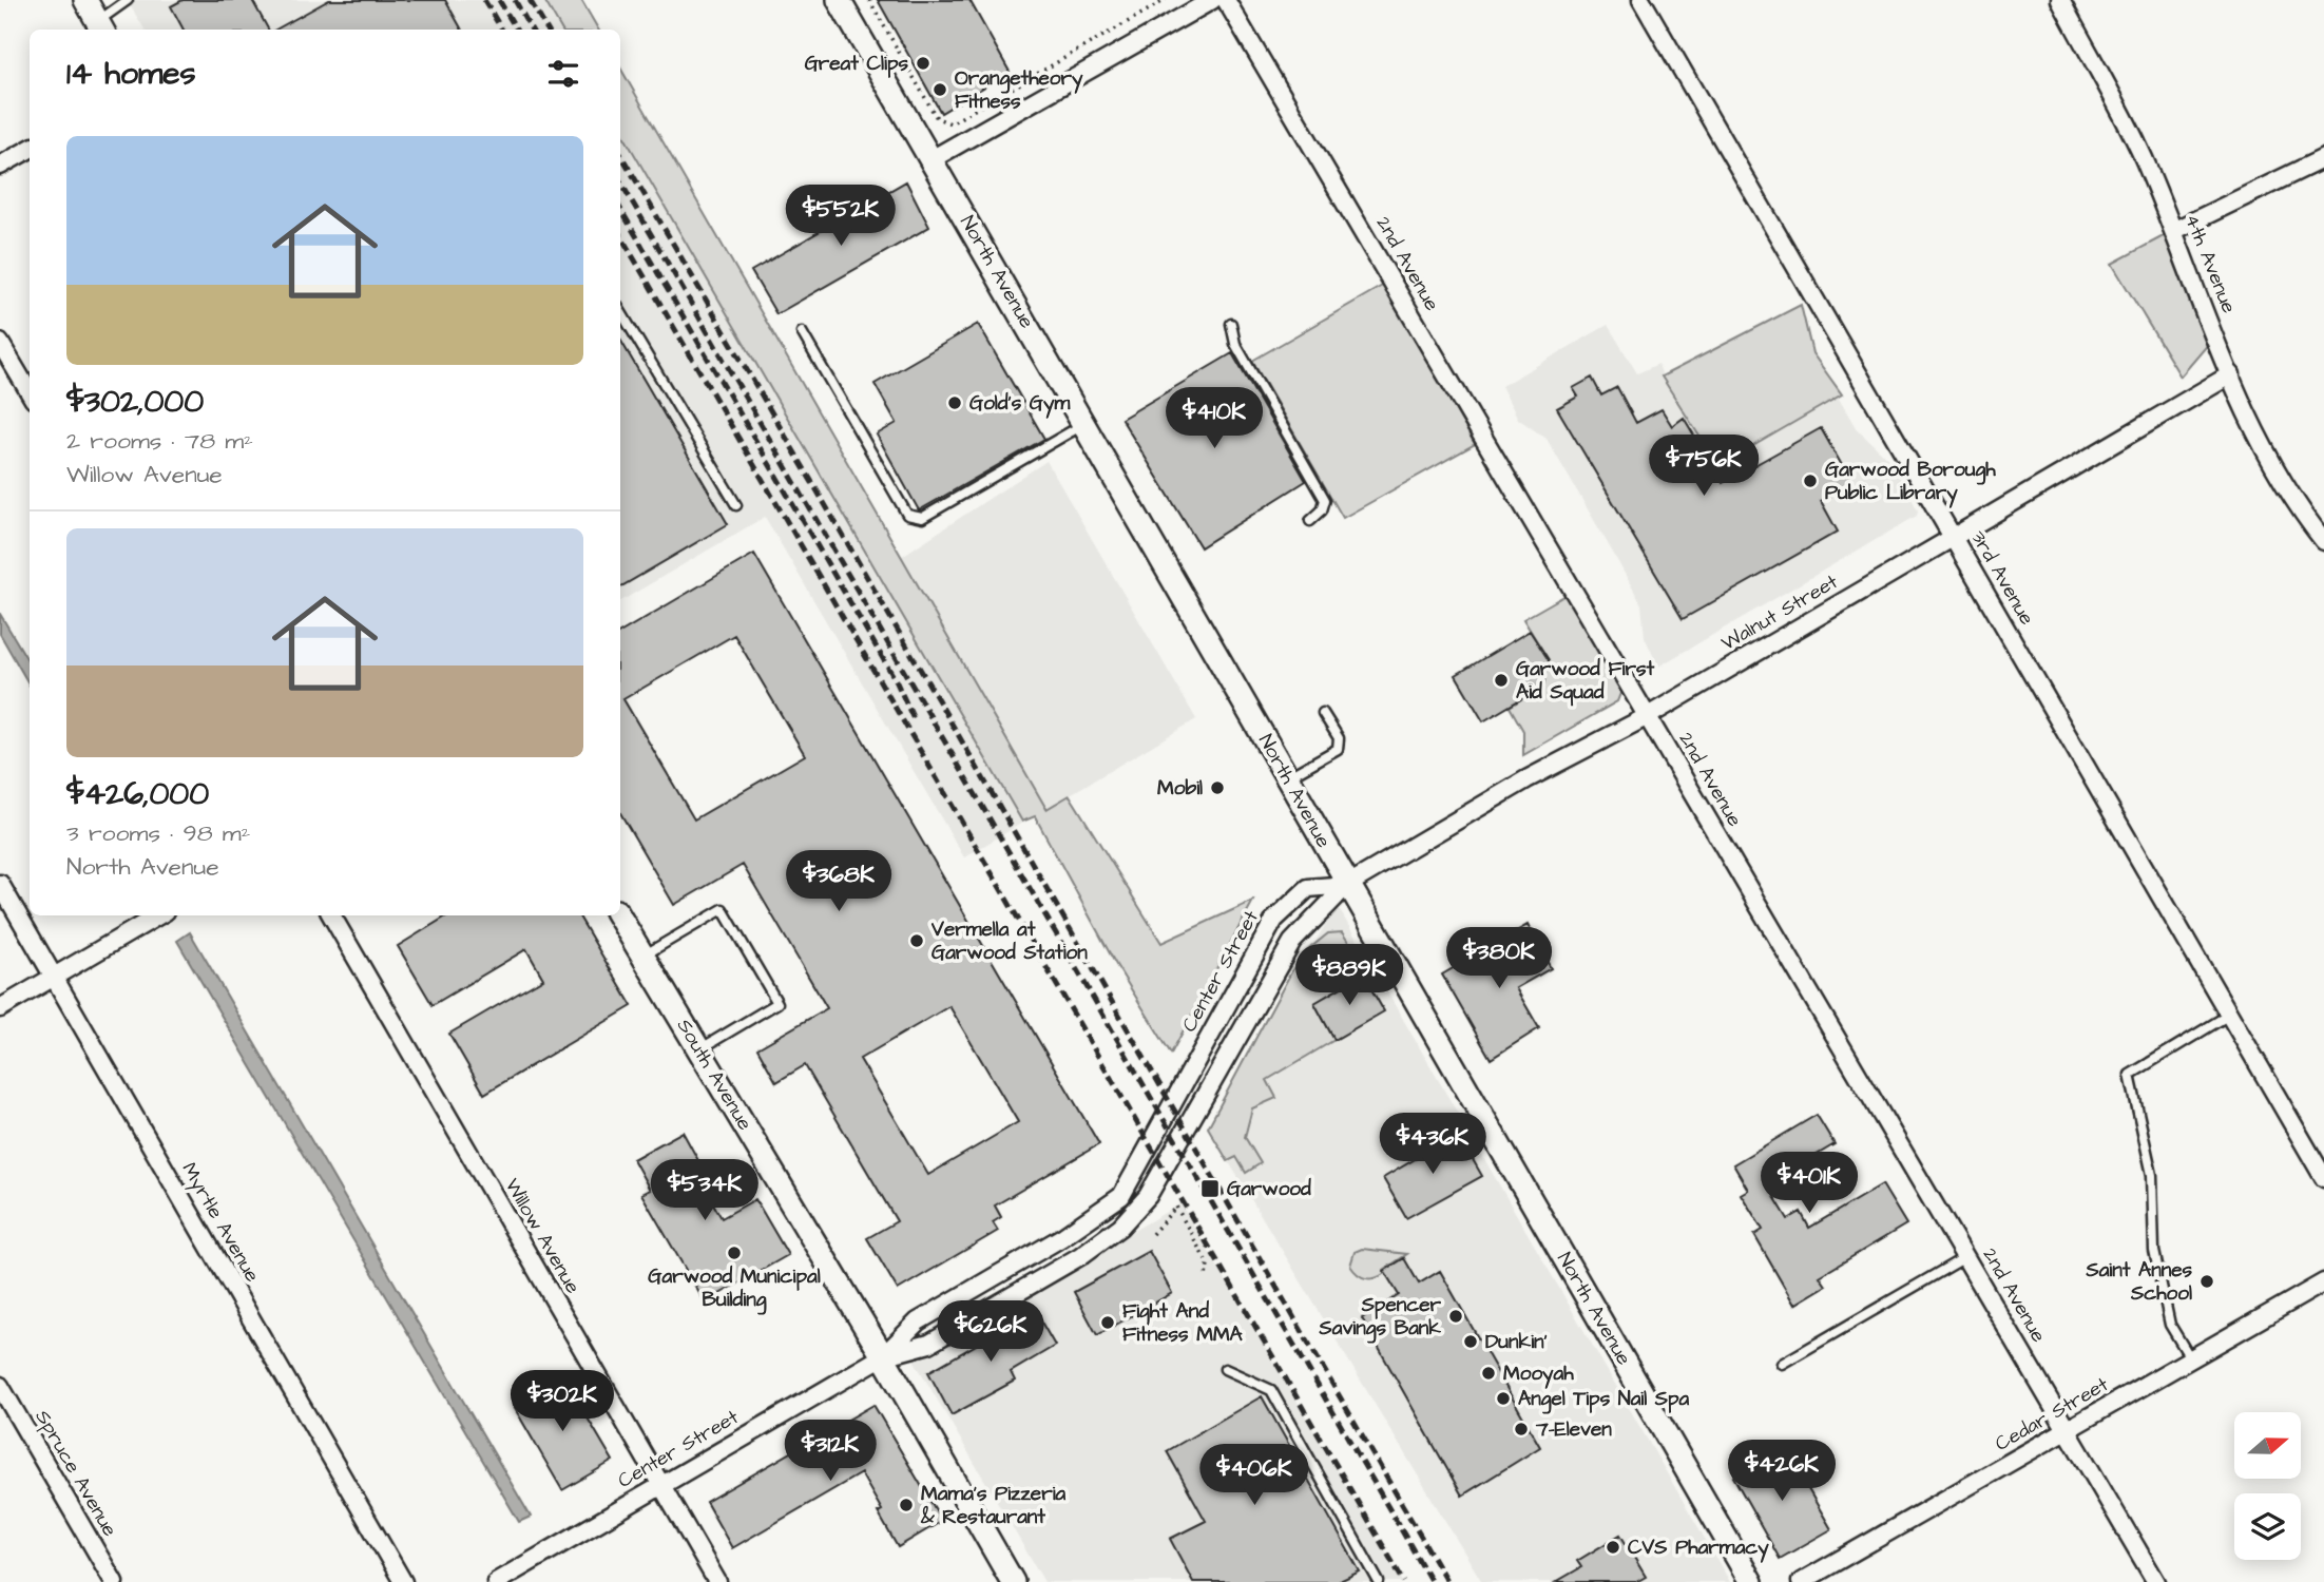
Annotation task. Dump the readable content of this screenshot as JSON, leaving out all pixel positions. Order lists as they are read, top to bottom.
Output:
{
  "streets": {
    "main road": ["North Avenue", "South Avenue"],
    "street": [
      "2nd Avenue",
      "4th Avenue",
      "3rd Avenue",
      "Walnut Street",
      "Center Street",
      "Myrtle Avenue",
      "Willow Avenue",
      "Cedar Street",
      "Spruce Avenue"
    ]
  },
  "crossings": [
    ["2nd Avenue", "Walnut Street"],
    ["2nd Avenue", "Cedar Street"],
    ["4th Avenue", "Walnut Street"],
    ["North Avenue", "Walnut Street"],
    ["North Avenue", "Center Street"],
    ["3rd Avenue", "Walnut Street"],
    ["Walnut Street", "Center Street"],
    ["Center Street", "South Avenue"],
    ["Center Street", "Willow Avenue"]
  ],
  "places": {
    "other": [
      "Great Clips",
      "Orangetheory Fitness",
      "Gold's Gym",
      "Garwood Borough Public Library",
      "Garwood First Aid Squad",
      "Mobil",
      "Vermella at Garwood Station",
      "Garwood Municipal Building",
      "Saint Annes School",
      "Spencer Savings Bank",
      "Fight And Fitness MMA",
      "Dunkin'",
      "Mooyah",
      "Angel Tips Nail Spa",
      "7-Eleven",
      "Mama's Pizzeria & Restaurant",
      "CVS Pharmacy"
    ],
    "transit": ["Garwood"]
  },
  "north": "right",
  "page": {
    "heading": "14 homes",
    "list": [
      {
        "name": "$302,000",
        "note": "2 rooms · 78 m² · Willow Avenue"
      },
      {
        "name": "$426,000",
        "note": "3 rooms · 98 m² · North Avenue"
      }
    ],
    "price": [
      "$552K",
      "$410K",
      "$756K",
      "$368K",
      "$380K",
      "$889K",
      "$436K",
      "$401K",
      "$534K",
      "$626K",
      "$302K",
      "$312K",
      "$426K",
      "$406K"
    ]
  }
}
